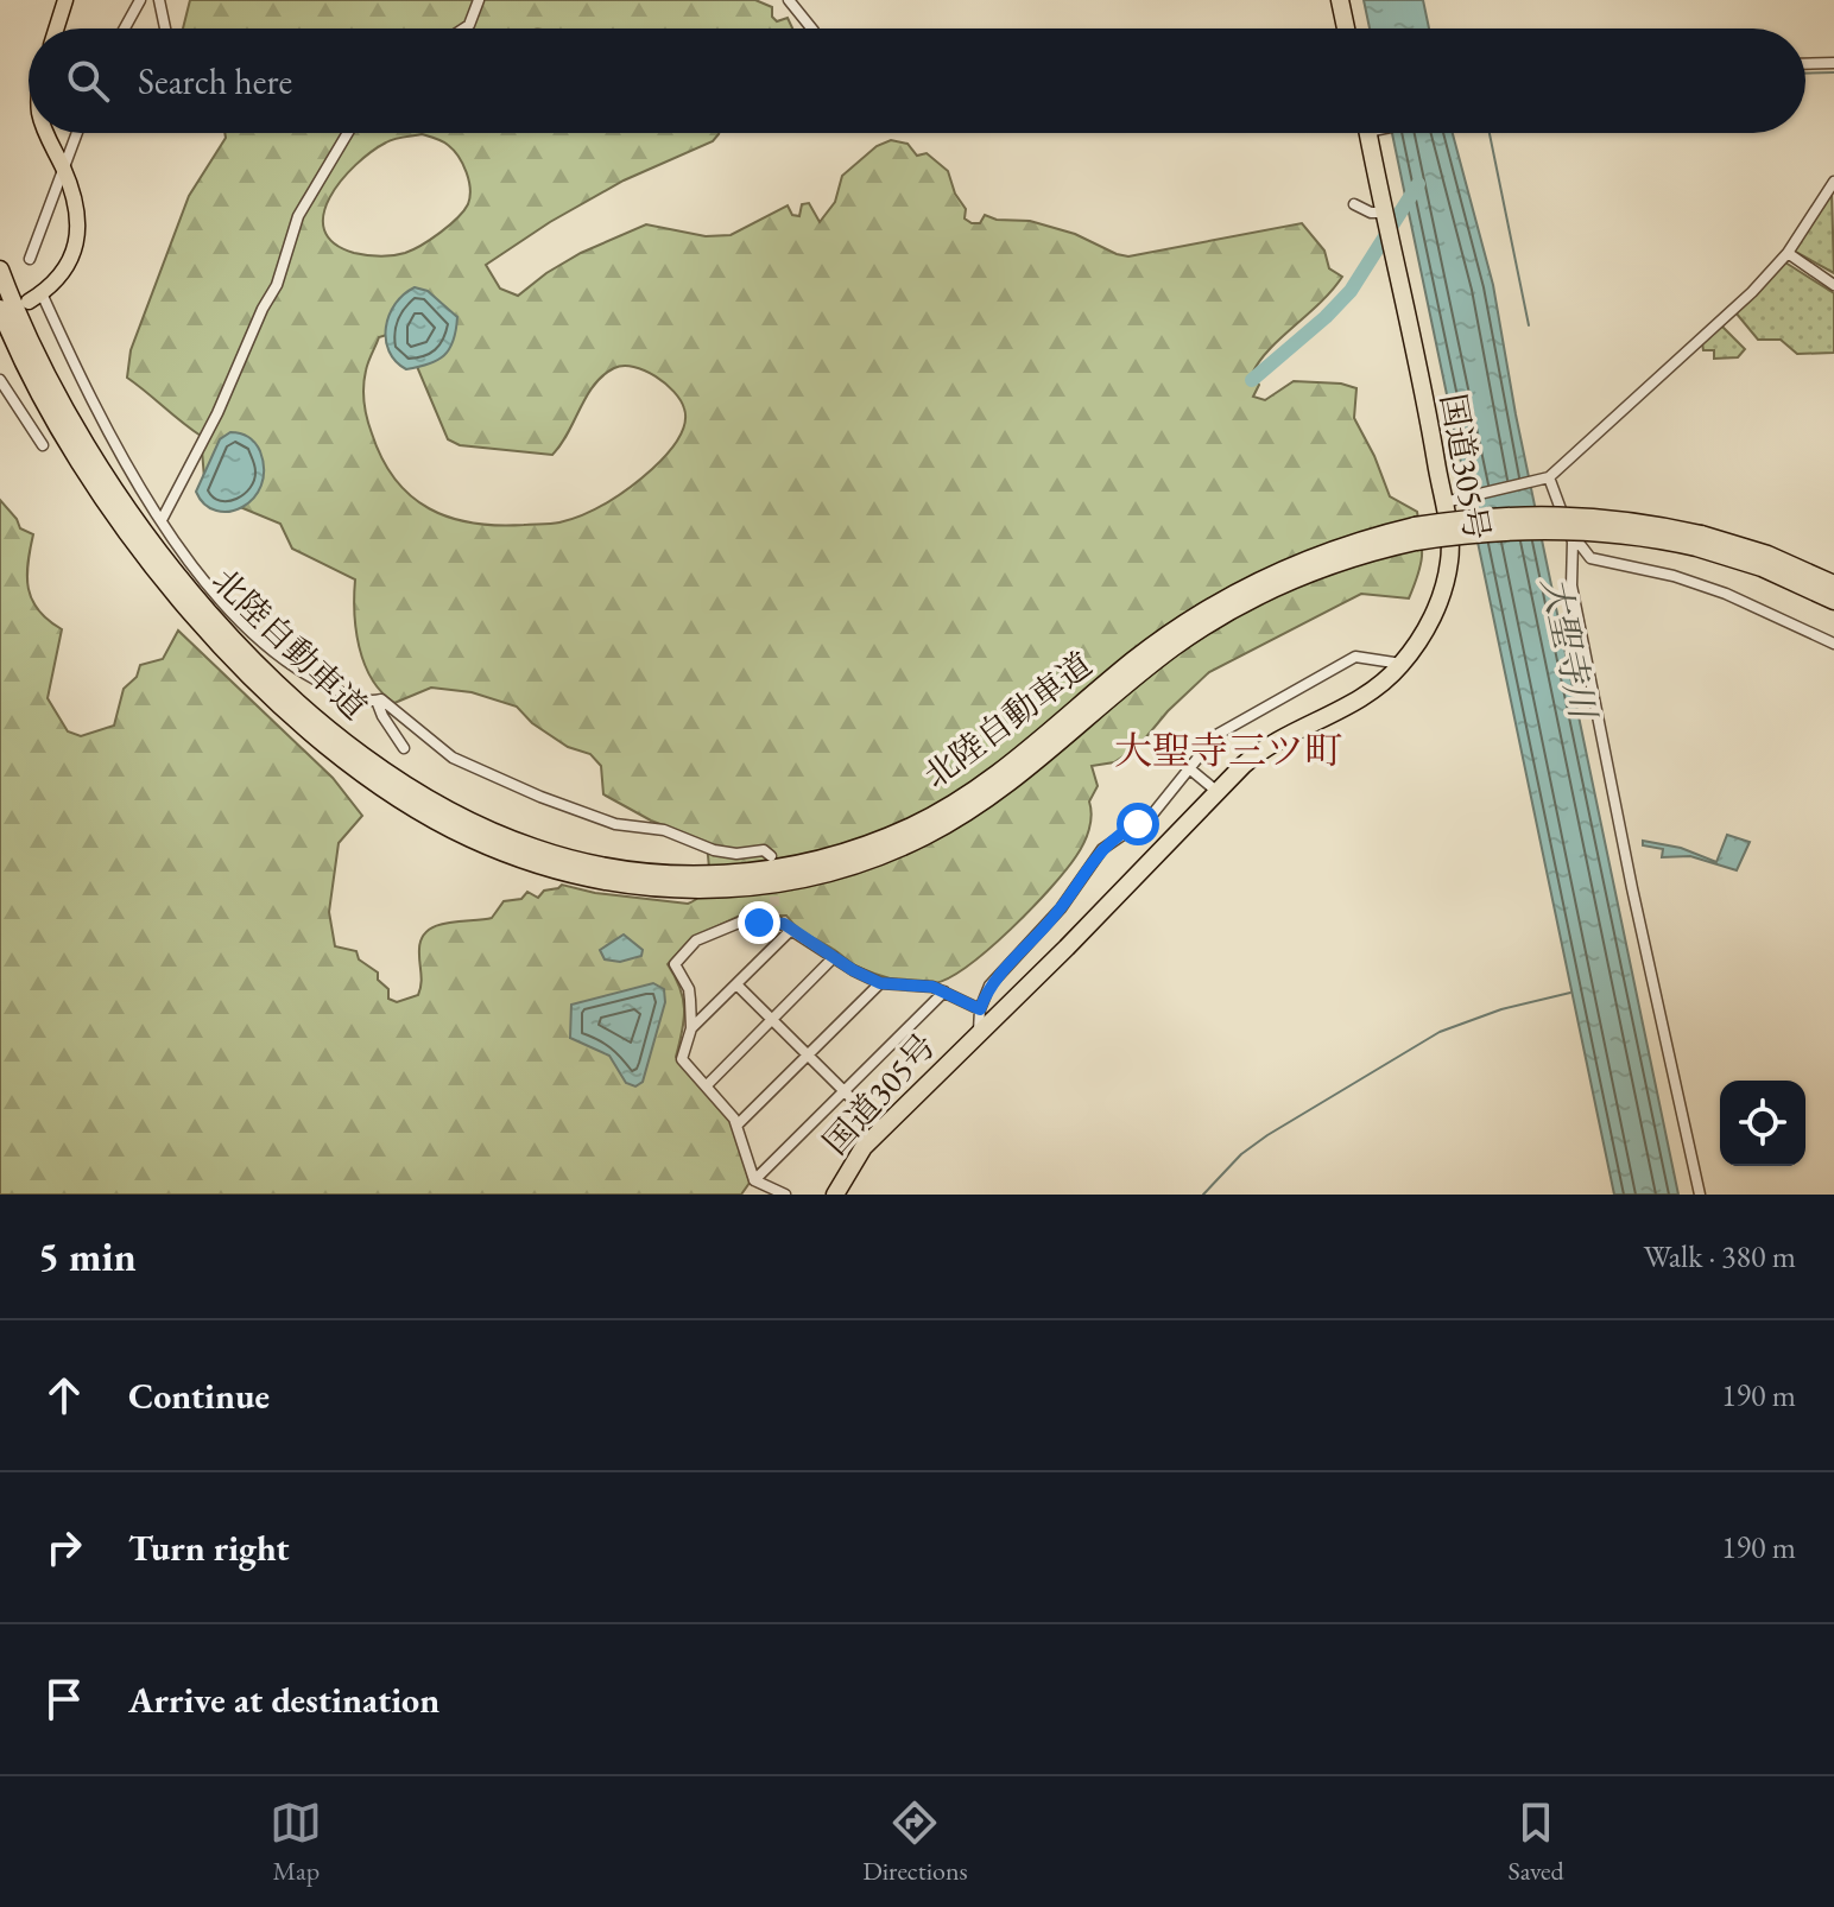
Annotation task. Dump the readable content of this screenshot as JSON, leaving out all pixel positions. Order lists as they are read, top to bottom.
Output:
{
  "streets": {
    "highway": ["国道305号", "北陸自動車道"]
  },
  "districts": ["大聖寺三ツ町"],
  "water": ["大聖寺川"],
  "page": {
    "search": "Search here",
    "heading": ["5 min", "Walk · 380 m"],
    "list": [
      ["Continue", "190 m"],
      ["Turn right", "190 m"],
      "Arrive at destination"
    ],
    "nav": ["Map", "Directions", "Saved"]
  }
}
